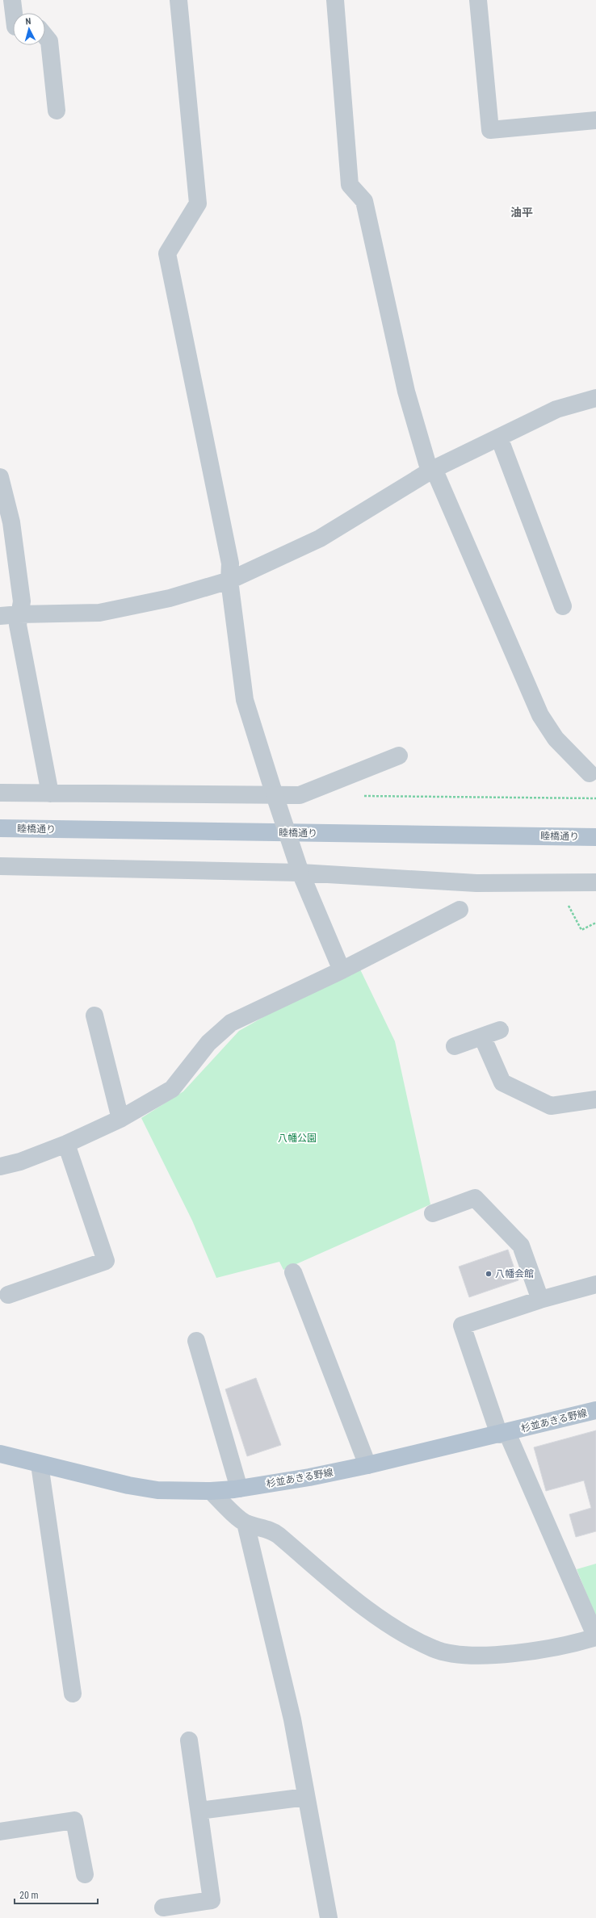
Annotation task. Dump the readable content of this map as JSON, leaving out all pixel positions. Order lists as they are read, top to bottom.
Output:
{
  "streets": {
    "main road": ["睦橋通り", "杉並あきる野線"]
  },
  "districts": ["油平"],
  "parks": ["八幡公園"],
  "places": ["八幡会館"],
  "scale_bar": "20 m",
  "north": "top"
}
